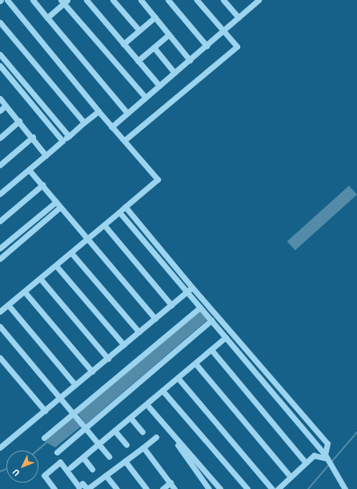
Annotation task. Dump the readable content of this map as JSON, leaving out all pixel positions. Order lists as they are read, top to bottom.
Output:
{
  "north": "bottom left"
}
